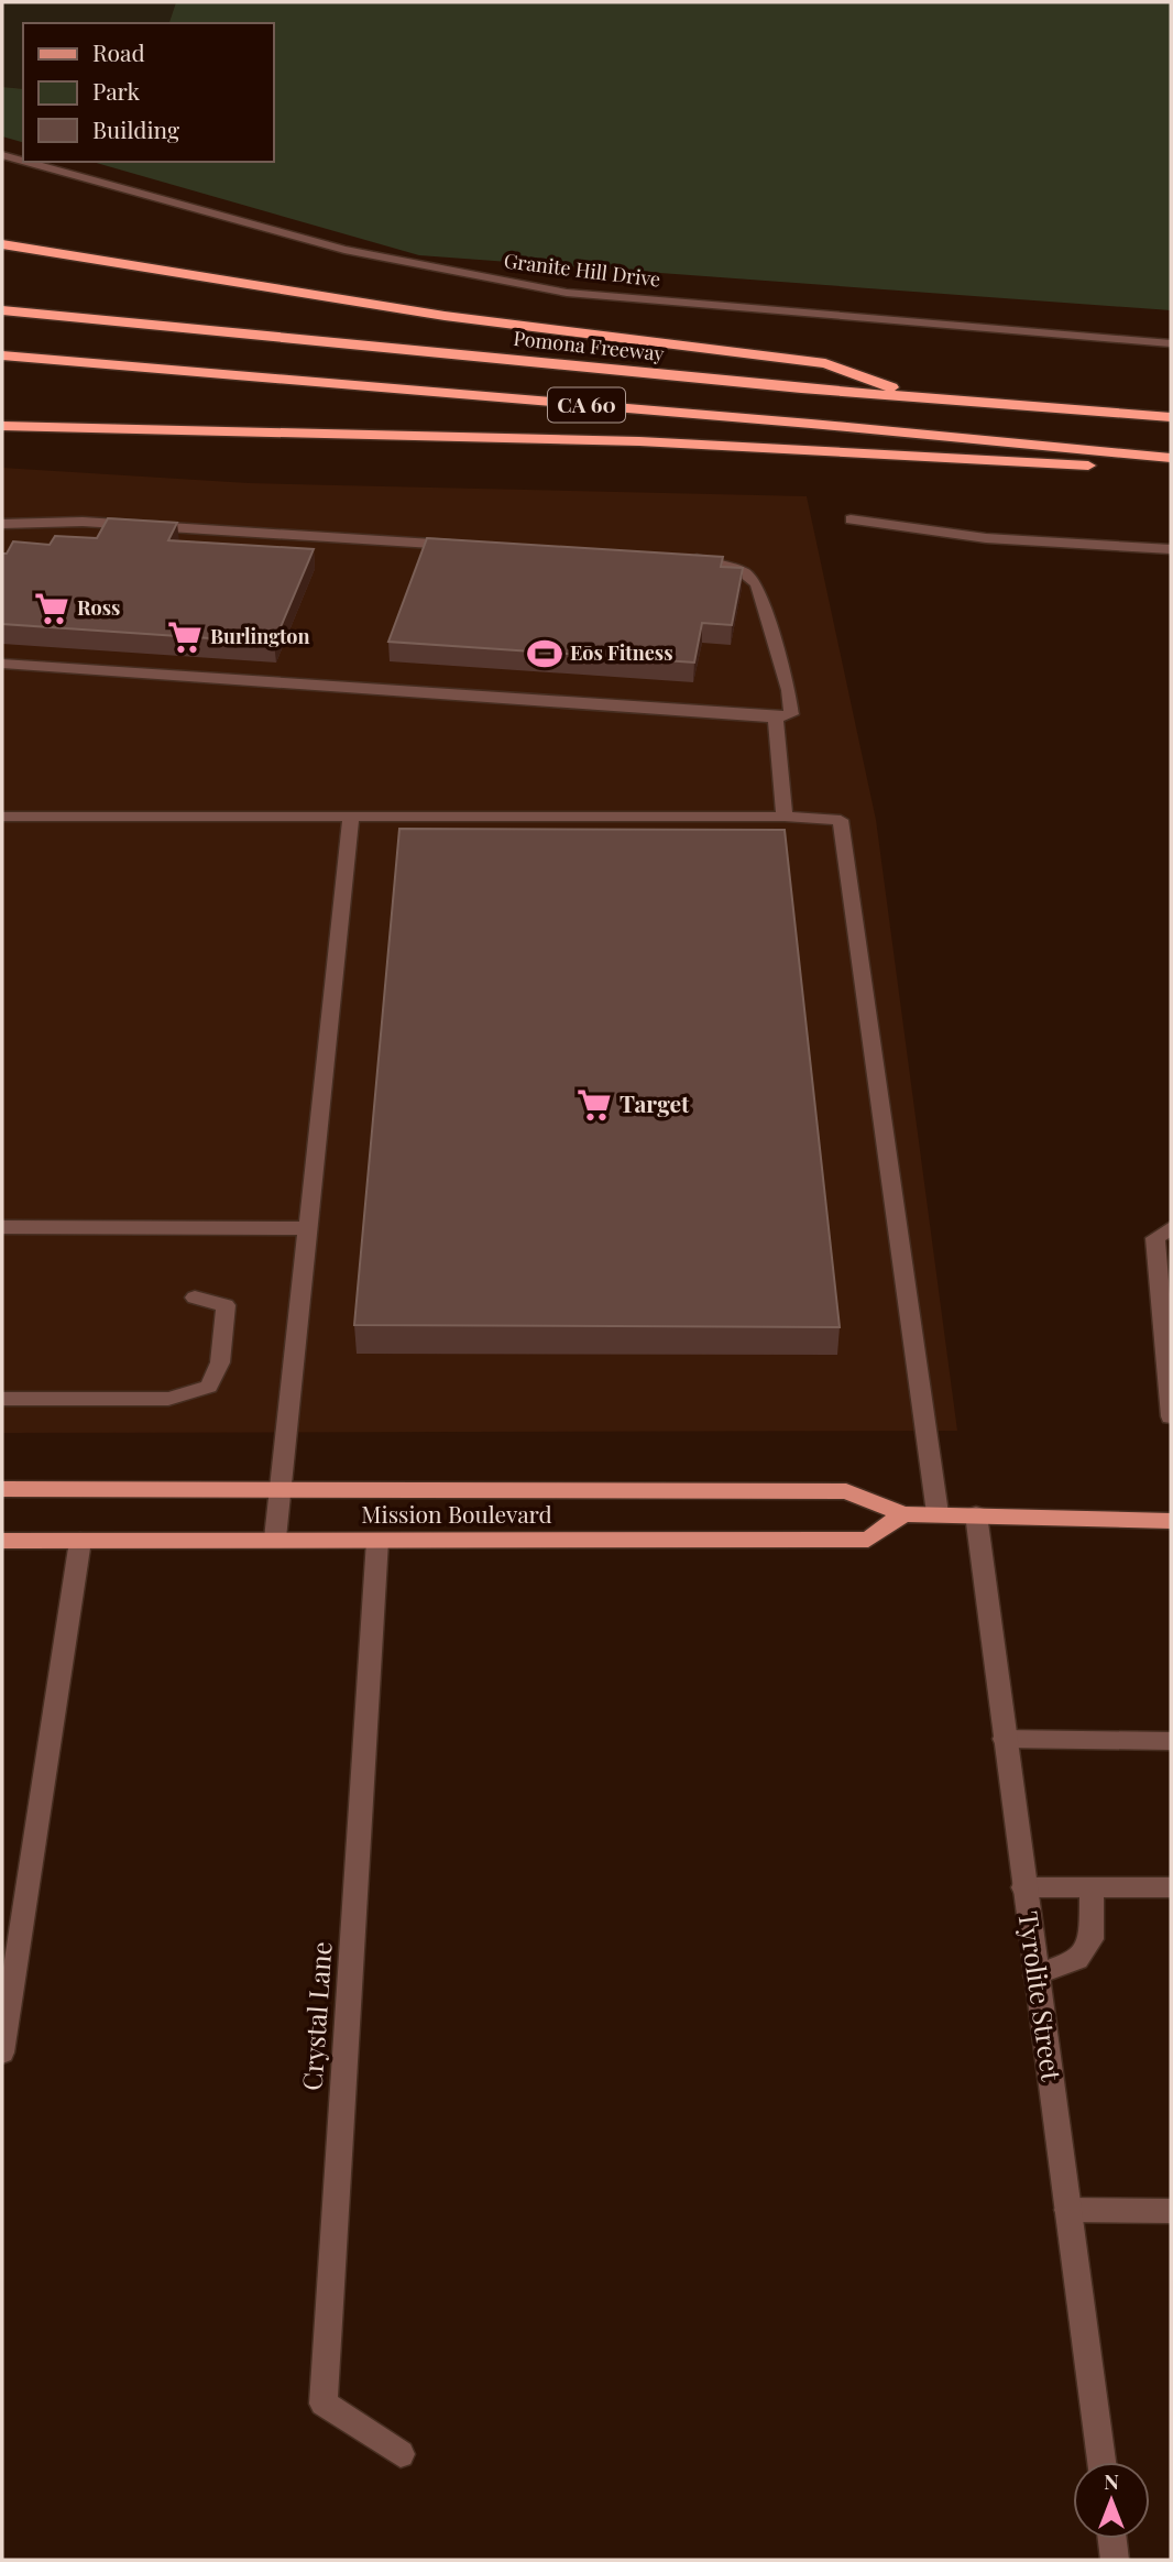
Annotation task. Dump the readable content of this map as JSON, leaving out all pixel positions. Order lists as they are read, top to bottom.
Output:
{
  "streets": {
    "highway": ["Pomona Freeway", "CA 60"],
    "main road": ["Mission Boulevard"],
    "street": ["Granite Hill Drive", "Tyrolite Street", "Crystal Lane"]
  },
  "crossings": [
    ["Mission Boulevard", "Tyrolite Street"],
    ["Mission Boulevard", "Crystal Lane"]
  ],
  "places": {
    "supermarket": ["Ross", "Burlington", "Target"],
    "sports": ["Eōs Fitness"]
  },
  "legend": ["Road", "Park", "Building"],
  "north": "top"
}
